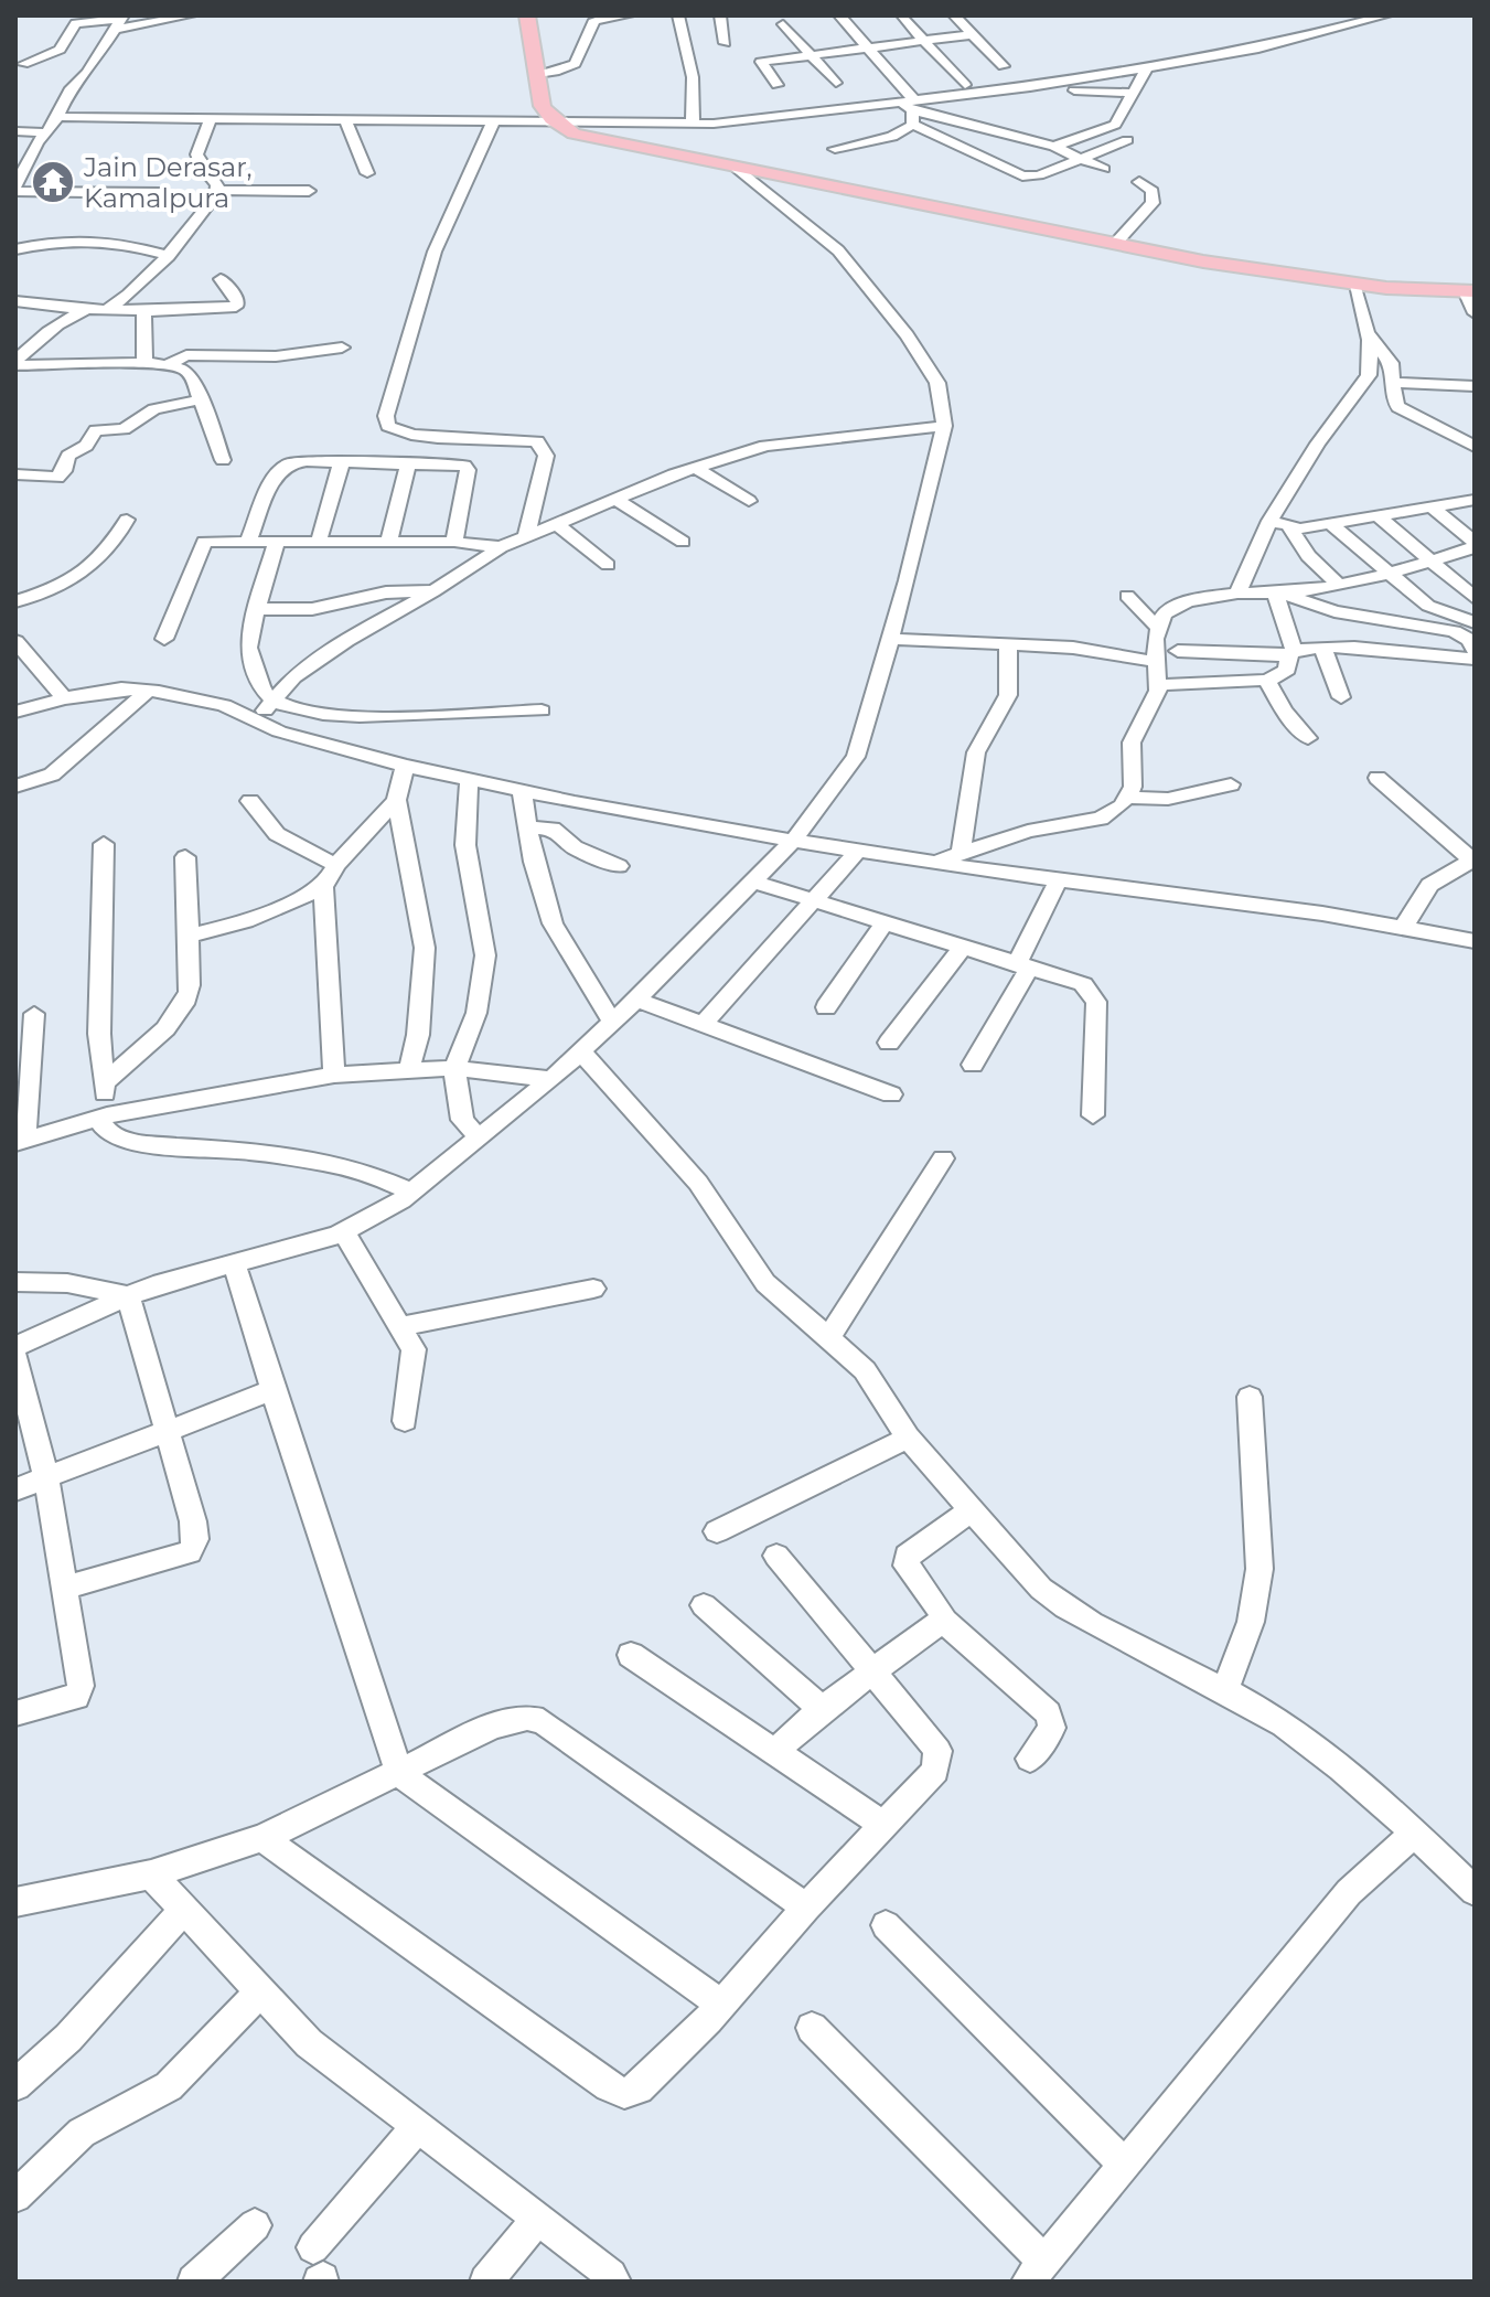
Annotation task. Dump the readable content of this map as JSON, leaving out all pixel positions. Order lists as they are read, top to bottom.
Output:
{
  "places": {
    "temple": ["Jain Derasar, Kamalpura"]
  }
}
